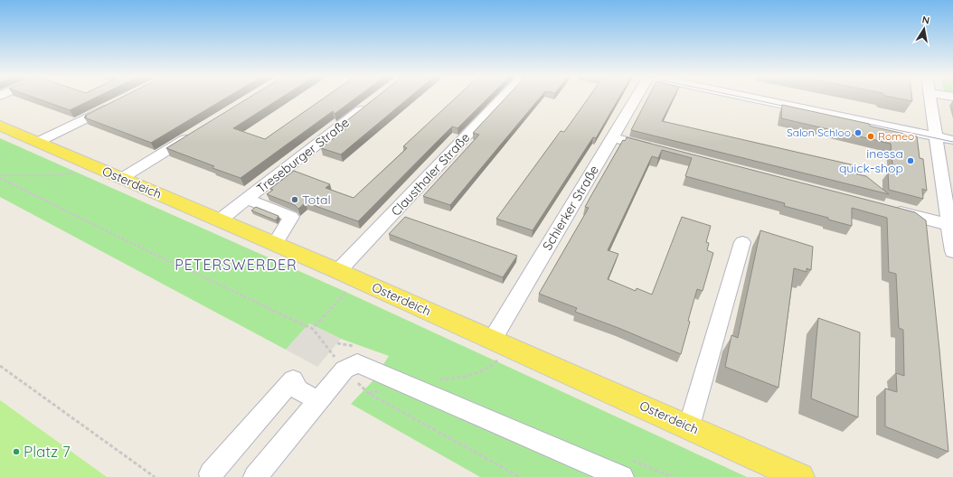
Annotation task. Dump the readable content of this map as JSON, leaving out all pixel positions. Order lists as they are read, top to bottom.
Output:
{
  "streets": {
    "main road": ["Osterdeich"],
    "street": ["Treseburger Straße", "Clausthaler Straße", "Schierker Straße"]
  },
  "crossings": [
    ["Treseburger Straße", "Osterdeich"],
    ["Clausthaler Straße", "Osterdeich"],
    ["Osterdeich", "Schierker Straße"]
  ],
  "districts": ["PETERSWERDER"],
  "places": [
    "Salon Schloo",
    "Romeo",
    "inessa quick-shop",
    "Total",
    "Platz 7"
  ],
  "north": "top"
}
